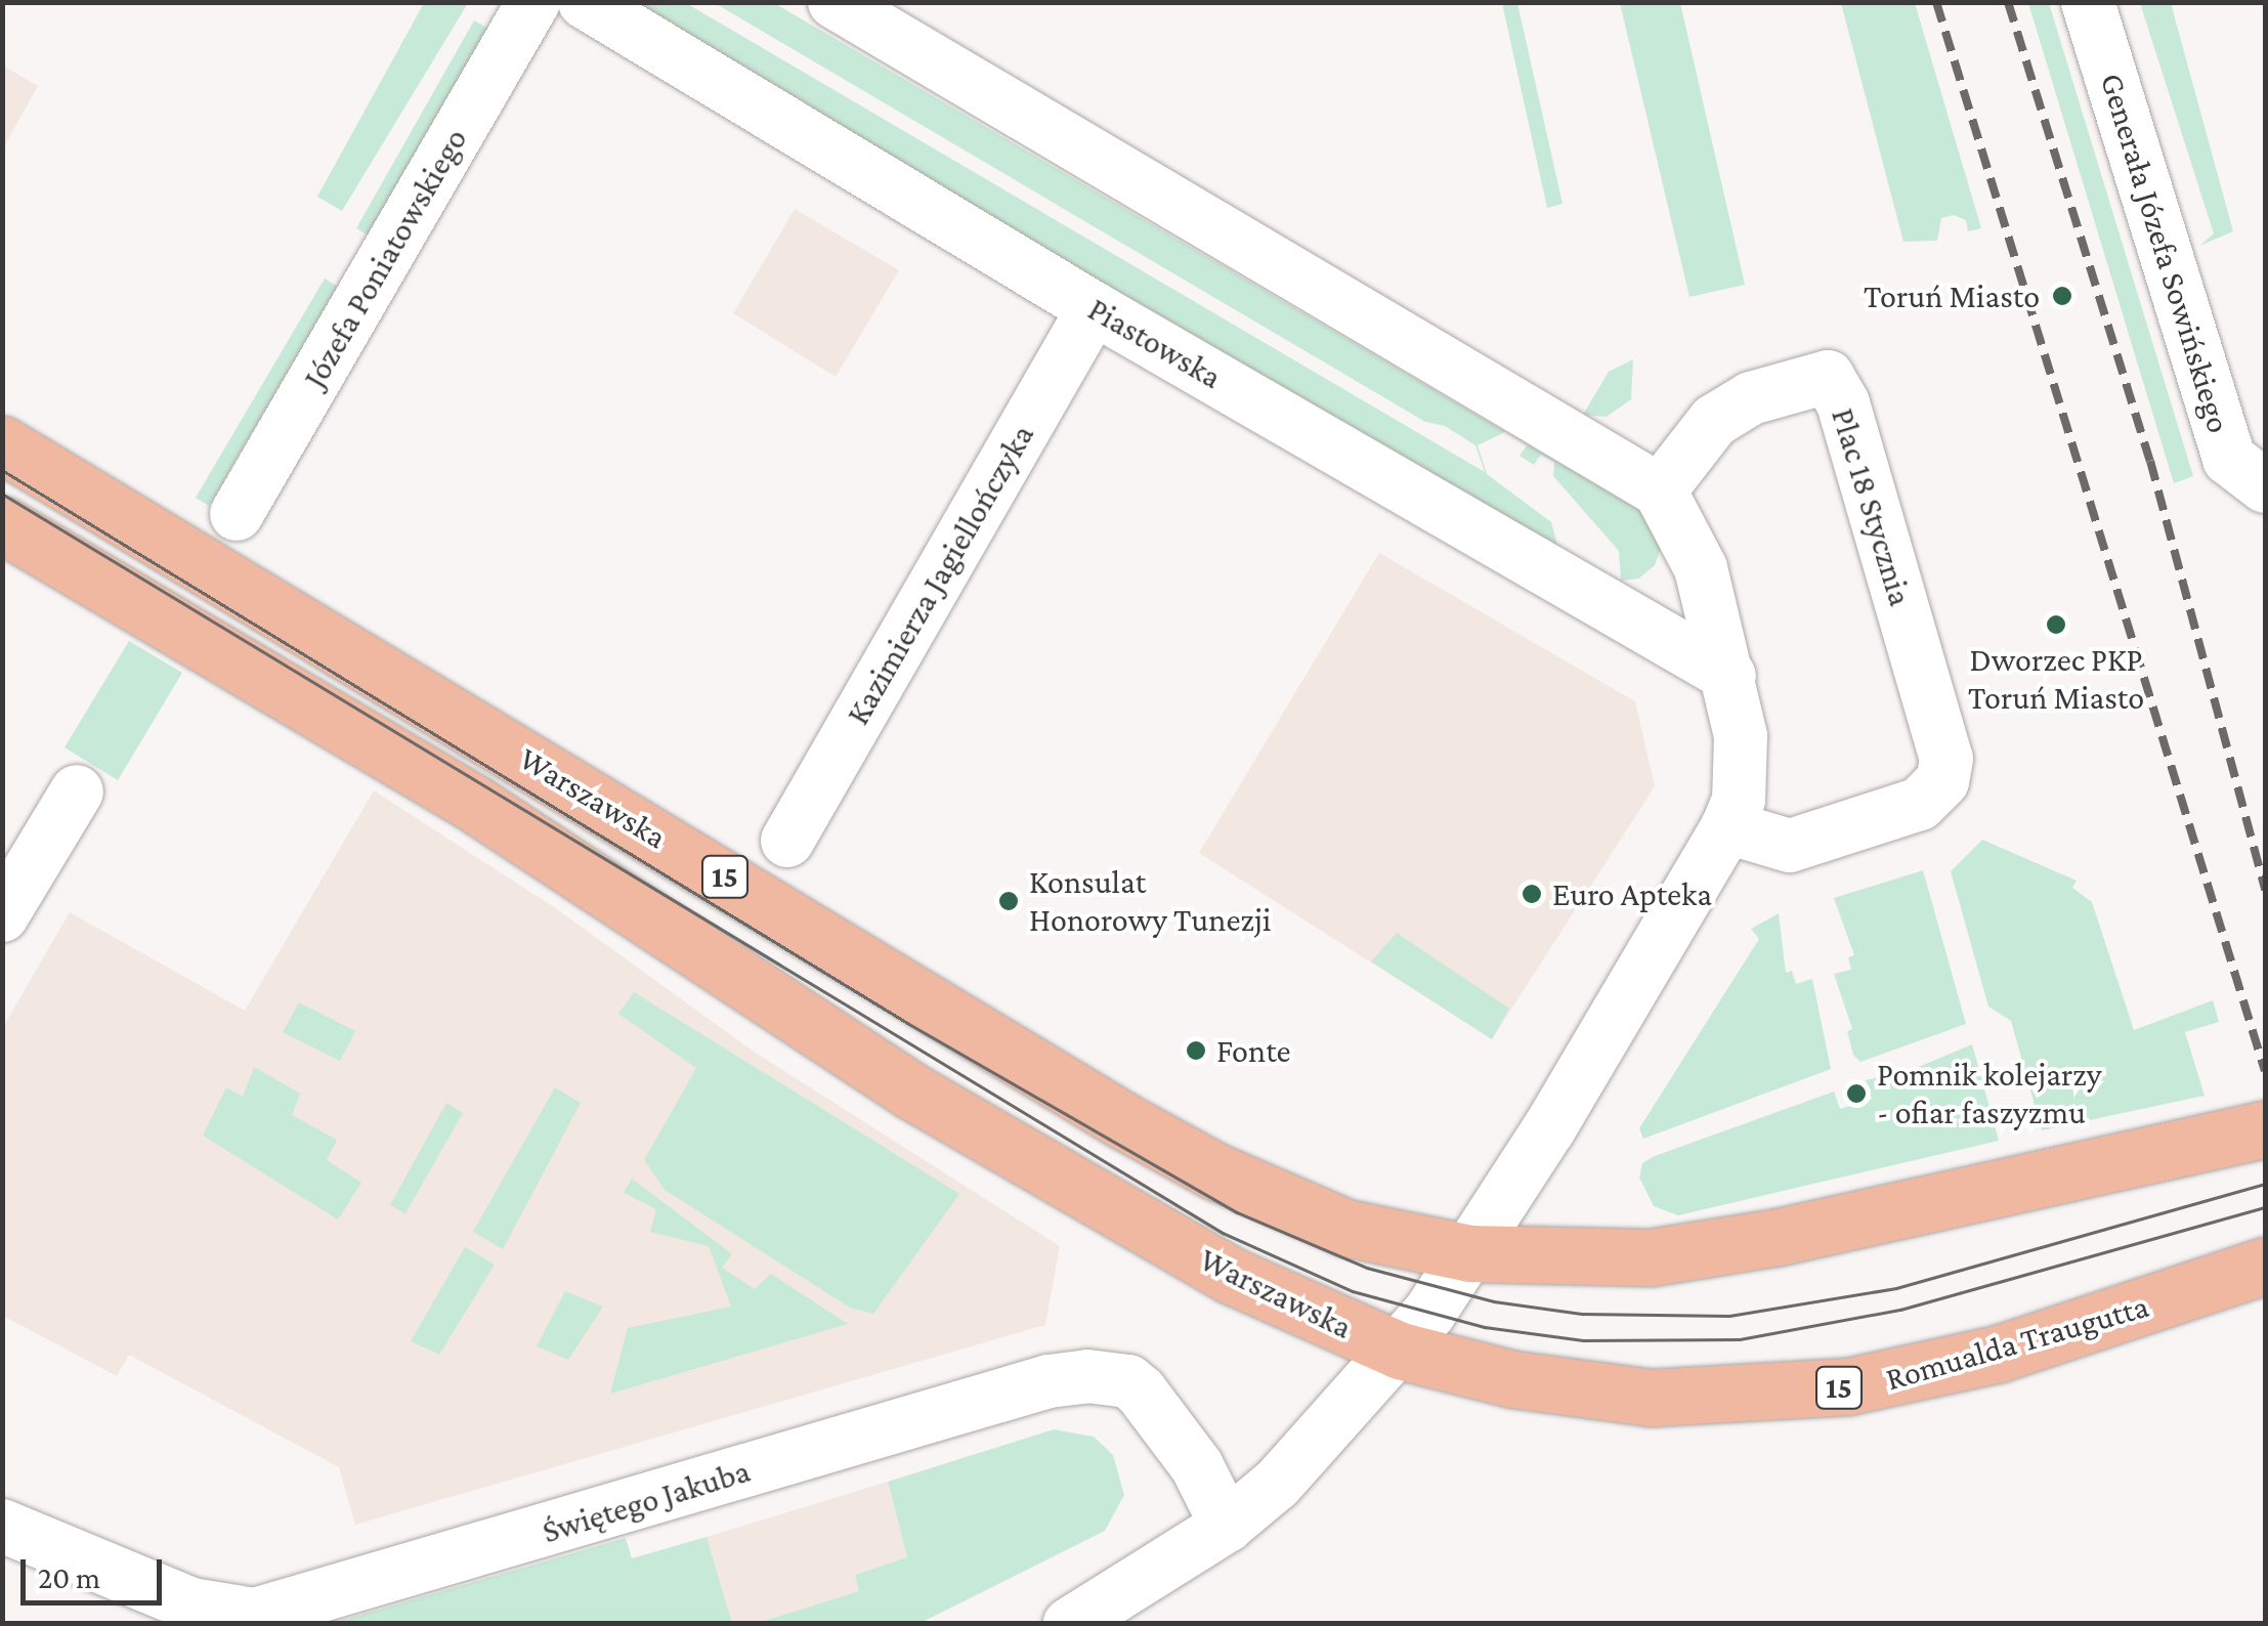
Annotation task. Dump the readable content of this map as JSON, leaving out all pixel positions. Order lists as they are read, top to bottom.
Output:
{
  "streets": {
    "main road": ["Warszawska", "15", "Romualda Traugutta"],
    "street": [
      "Generała Józefa Sowińskiego",
      "Józefa Poniatowskiego",
      "Piastowska",
      "Plac 18 Stycznia",
      "Kazimierza Jagiellończyka",
      "Świętego Jakuba"
    ]
  },
  "crossings": [
    ["Piastowska", "Kazimierza Jagiellończyka"],
    ["Warszawska", "15"],
    ["Warszawska", "Romualda Traugutta"]
  ],
  "places": [
    "Toruń Miasto",
    "Dworzec PKP Toruń Miasto",
    "Euro Apteka",
    "Konsulat Honorowy Tunezji",
    "Fonte",
    "Pomnik kolejarzy - ofiar faszyzmu"
  ],
  "scale_bar": "20 m"
}
